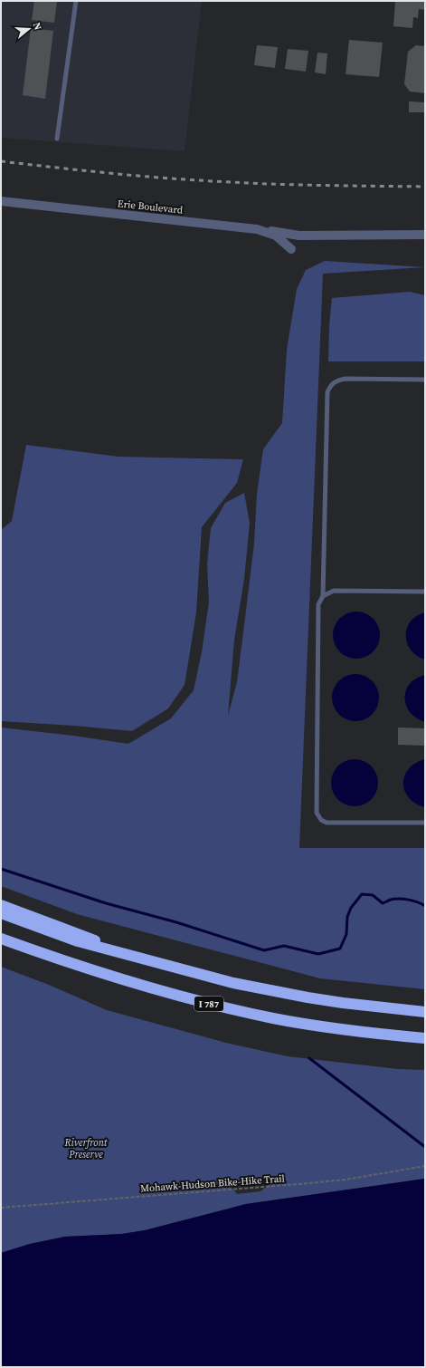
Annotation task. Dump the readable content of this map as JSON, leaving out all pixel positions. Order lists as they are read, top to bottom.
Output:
{
  "streets": {
    "highway": ["I 787"],
    "street": ["Erie Boulevard"],
    "path": ["Mohawk-Hudson Bike-Hike Trail"]
  },
  "parks": ["Riverfront Preserve"],
  "north": "right"
}
